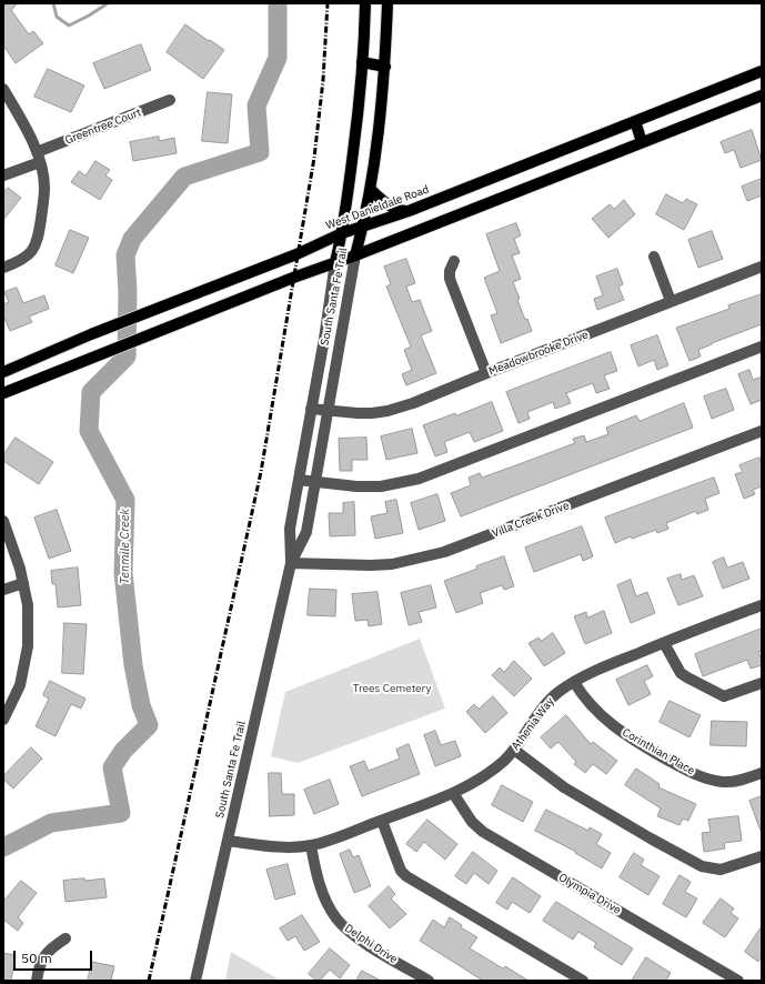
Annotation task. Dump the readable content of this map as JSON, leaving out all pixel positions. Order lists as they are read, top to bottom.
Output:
{
  "streets": {
    "main road": ["West Danieldale Road", "South Santa Fe Trail"],
    "street": [
      "Greentree Court",
      "Meadowbrooke Drive",
      "Villa Creek Drive",
      "Athenia Way",
      "Corinthian Place",
      "Olympia Drive",
      "Delphi Drive"
    ]
  },
  "crossings": [
    ["West Danieldale Road", "South Santa Fe Trail"],
    ["South Santa Fe Trail", "Meadowbrooke Drive"],
    ["South Santa Fe Trail", "Villa Creek Drive"],
    ["South Santa Fe Trail", "Athenia Way"],
    ["Athenia Way", "Corinthian Place"],
    ["Athenia Way", "Olympia Drive"],
    ["Athenia Way", "Delphi Drive"]
  ],
  "water": ["Tenmile Creek"],
  "parks": ["Trees Cemetery"],
  "scale_bar": "50 m"
}
